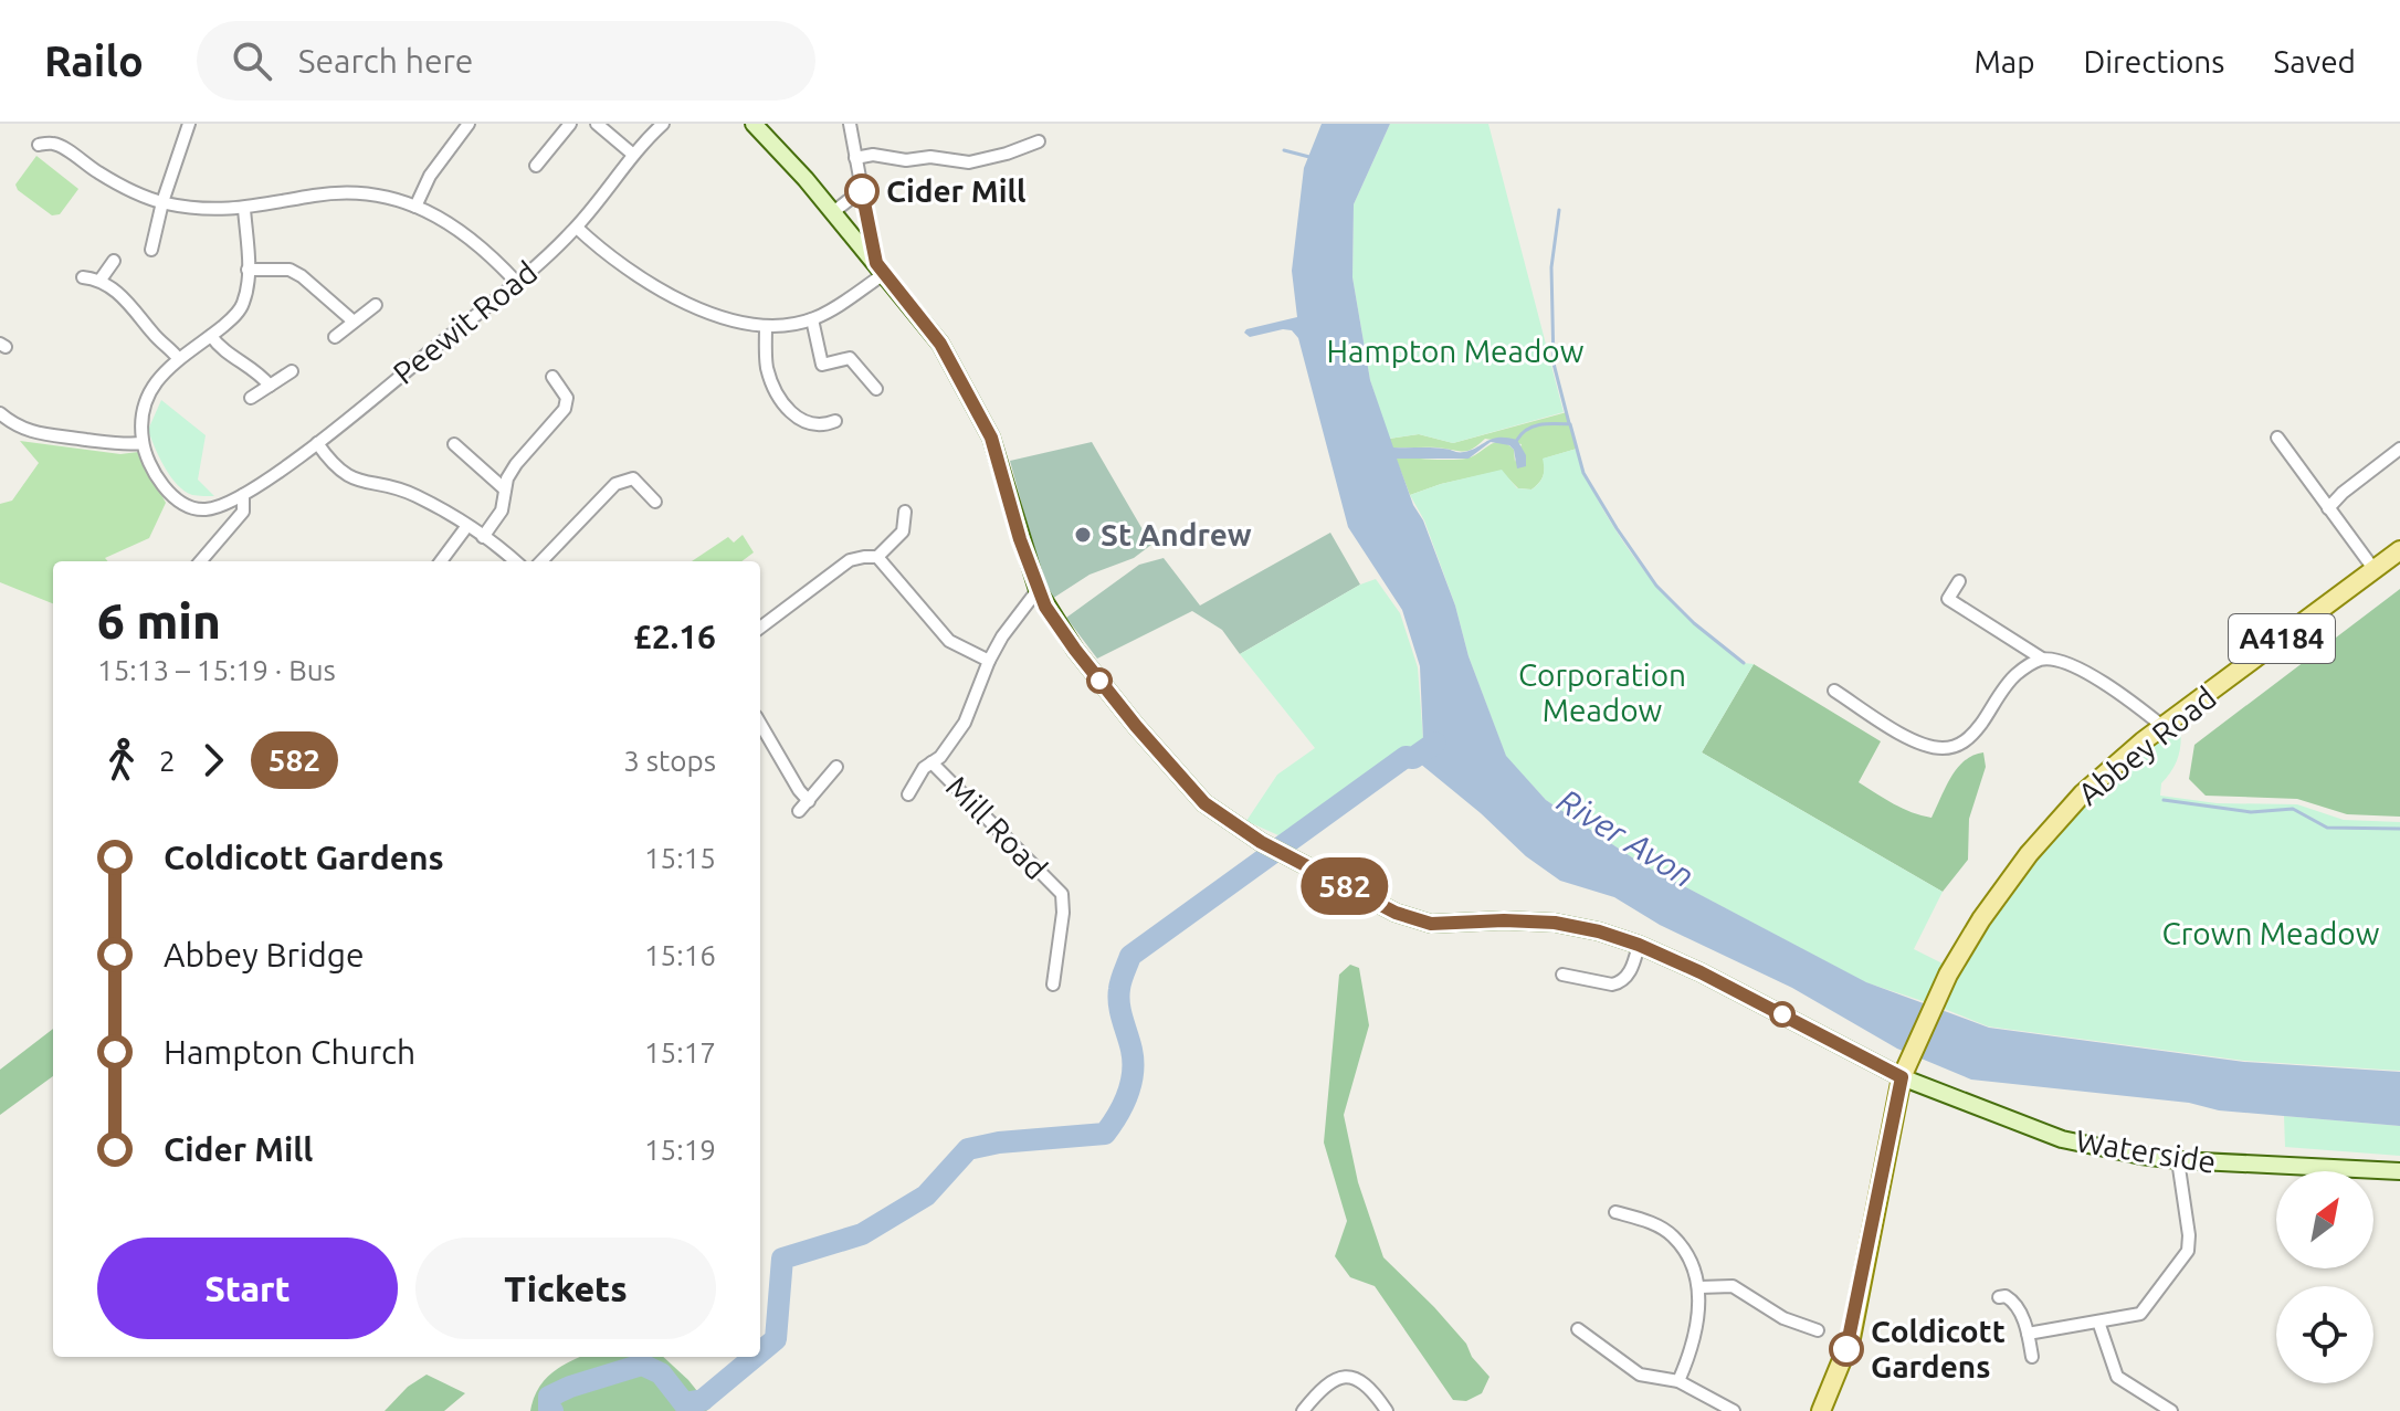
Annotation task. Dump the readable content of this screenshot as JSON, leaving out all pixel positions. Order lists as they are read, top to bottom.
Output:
{
  "streets": {
    "main road": ["A4184", "Abbey Road", "Waterside"],
    "street": ["Peewit Road", "Mill Road"]
  },
  "crossings": [
    ["Abbey Road", "Waterside"]
  ],
  "water": ["River Avon"],
  "parks": ["Hampton Meadow", "Corporation Meadow", "Crown Meadow"],
  "places": ["Cider Mill", "St Andrew", "Coldicott Gardens"],
  "lines": ["bus line 582"],
  "north": "top right",
  "page": {
    "header": "Railo",
    "search": "Search here",
    "nav": ["Map", "Directions", "Saved"],
    "on_map": "582",
    "heading": ["6 min", "15:13 – 15:19 · Bus", "£2.16"],
    "legs": ["2", "582", "3 stops"],
    "list": [
      {
        "name": "Coldicott Gardens",
        "value": "15:15"
      },
      {
        "name": "Abbey Bridge",
        "value": "15:16"
      },
      {
        "name": "Hampton Church",
        "value": "15:17"
      },
      {
        "name": "Cider Mill",
        "value": "15:19"
      }
    ],
    "buttons": ["Start", "Tickets"]
  }
}
